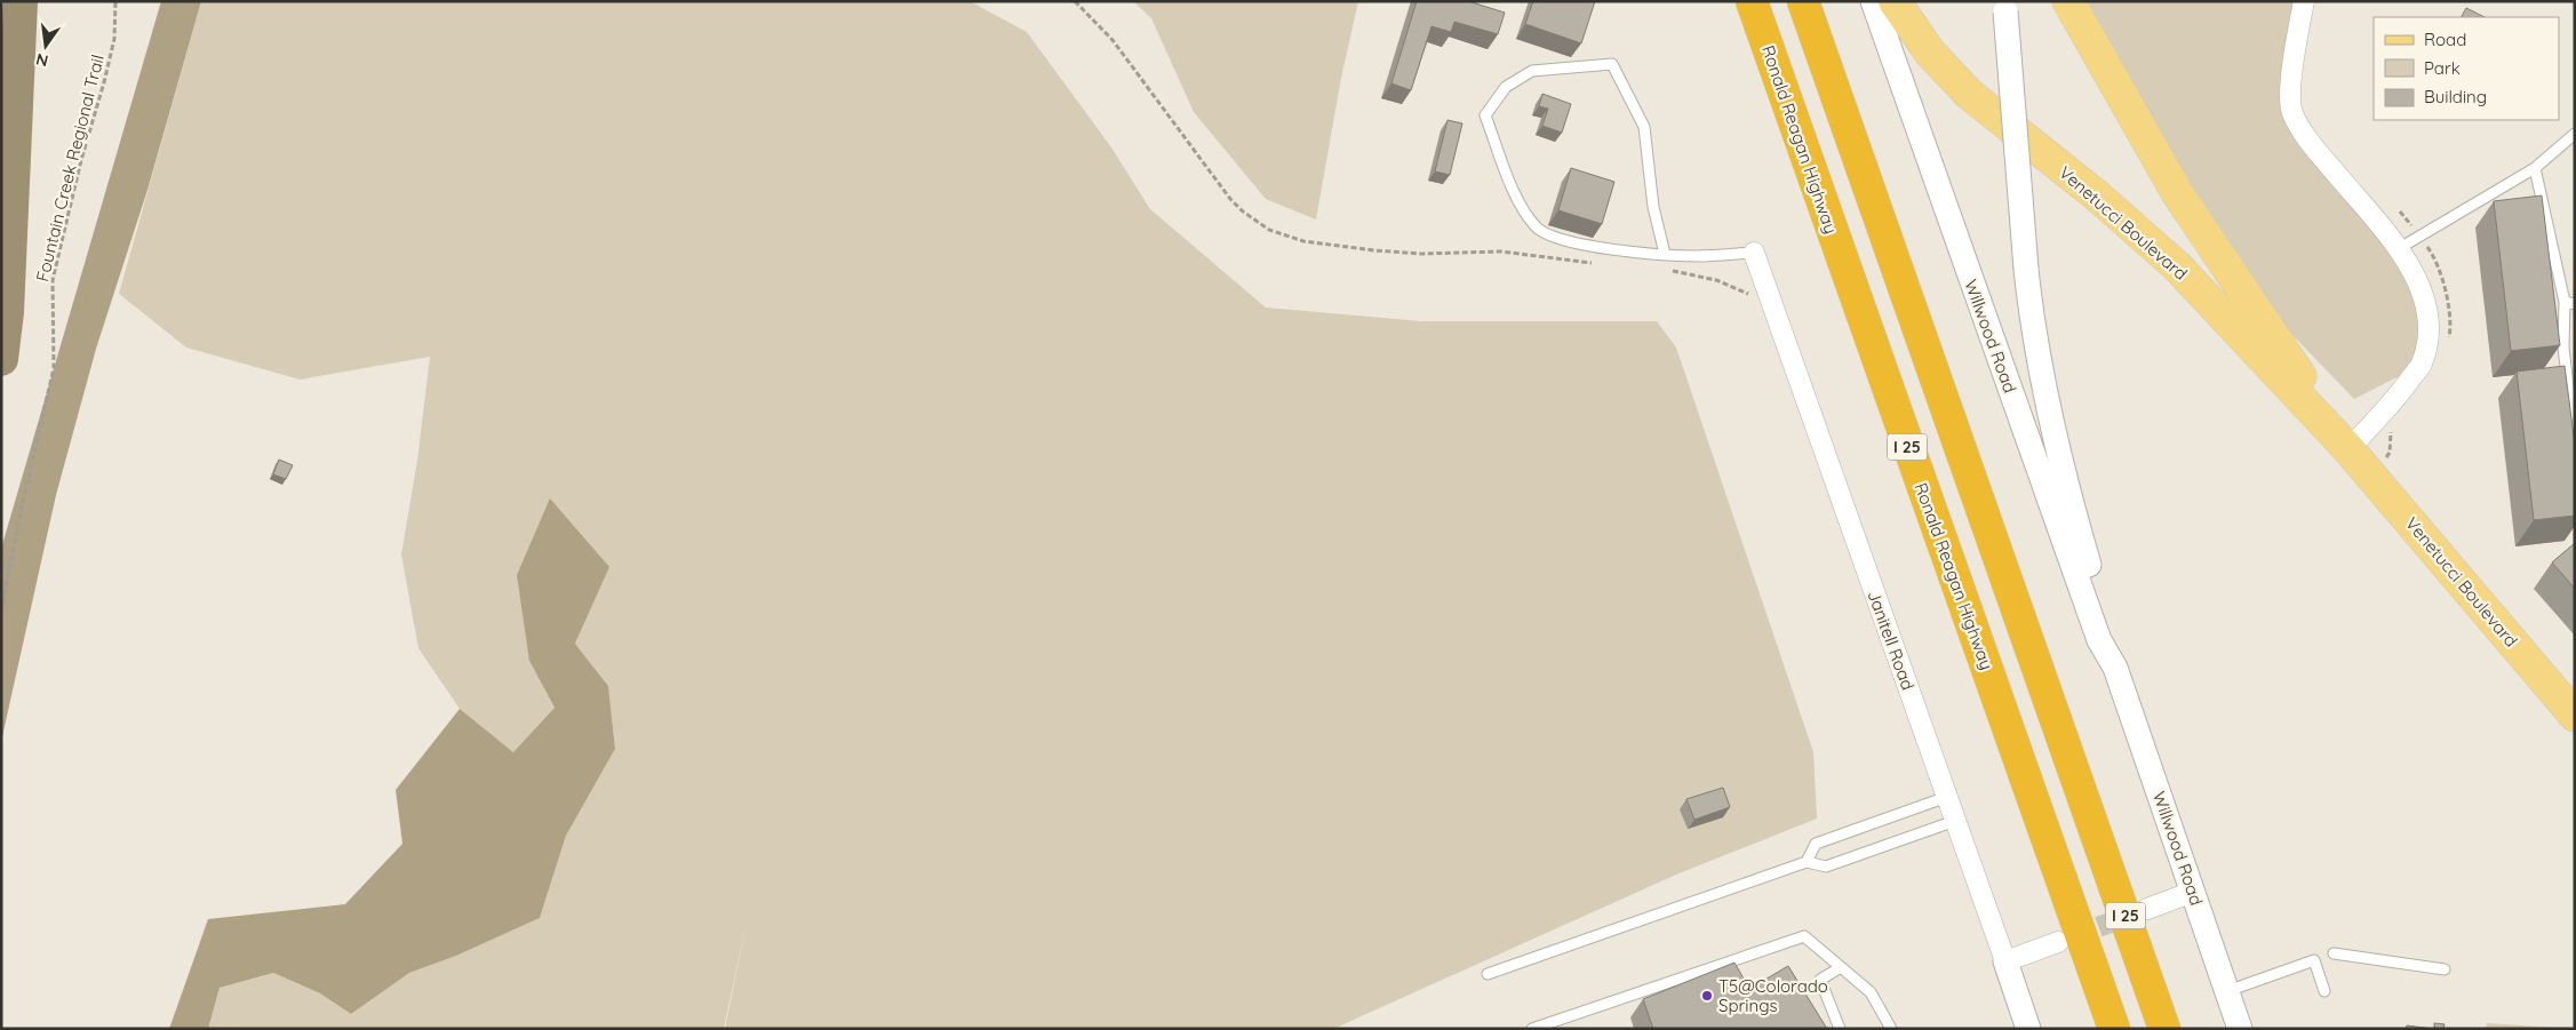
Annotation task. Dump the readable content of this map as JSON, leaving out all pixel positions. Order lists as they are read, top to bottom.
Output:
{
  "streets": {
    "highway": ["Ronald Reagan Highway", "I 25"],
    "main road": ["Venetucci Boulevard"],
    "street": ["Willwood Road", "Janitell Road"],
    "path": ["Fountain Creek Regional Trail"]
  },
  "places": ["T5@Colorado Springs"],
  "legend": ["Road", "Park", "Building"],
  "north": "bottom"
}
